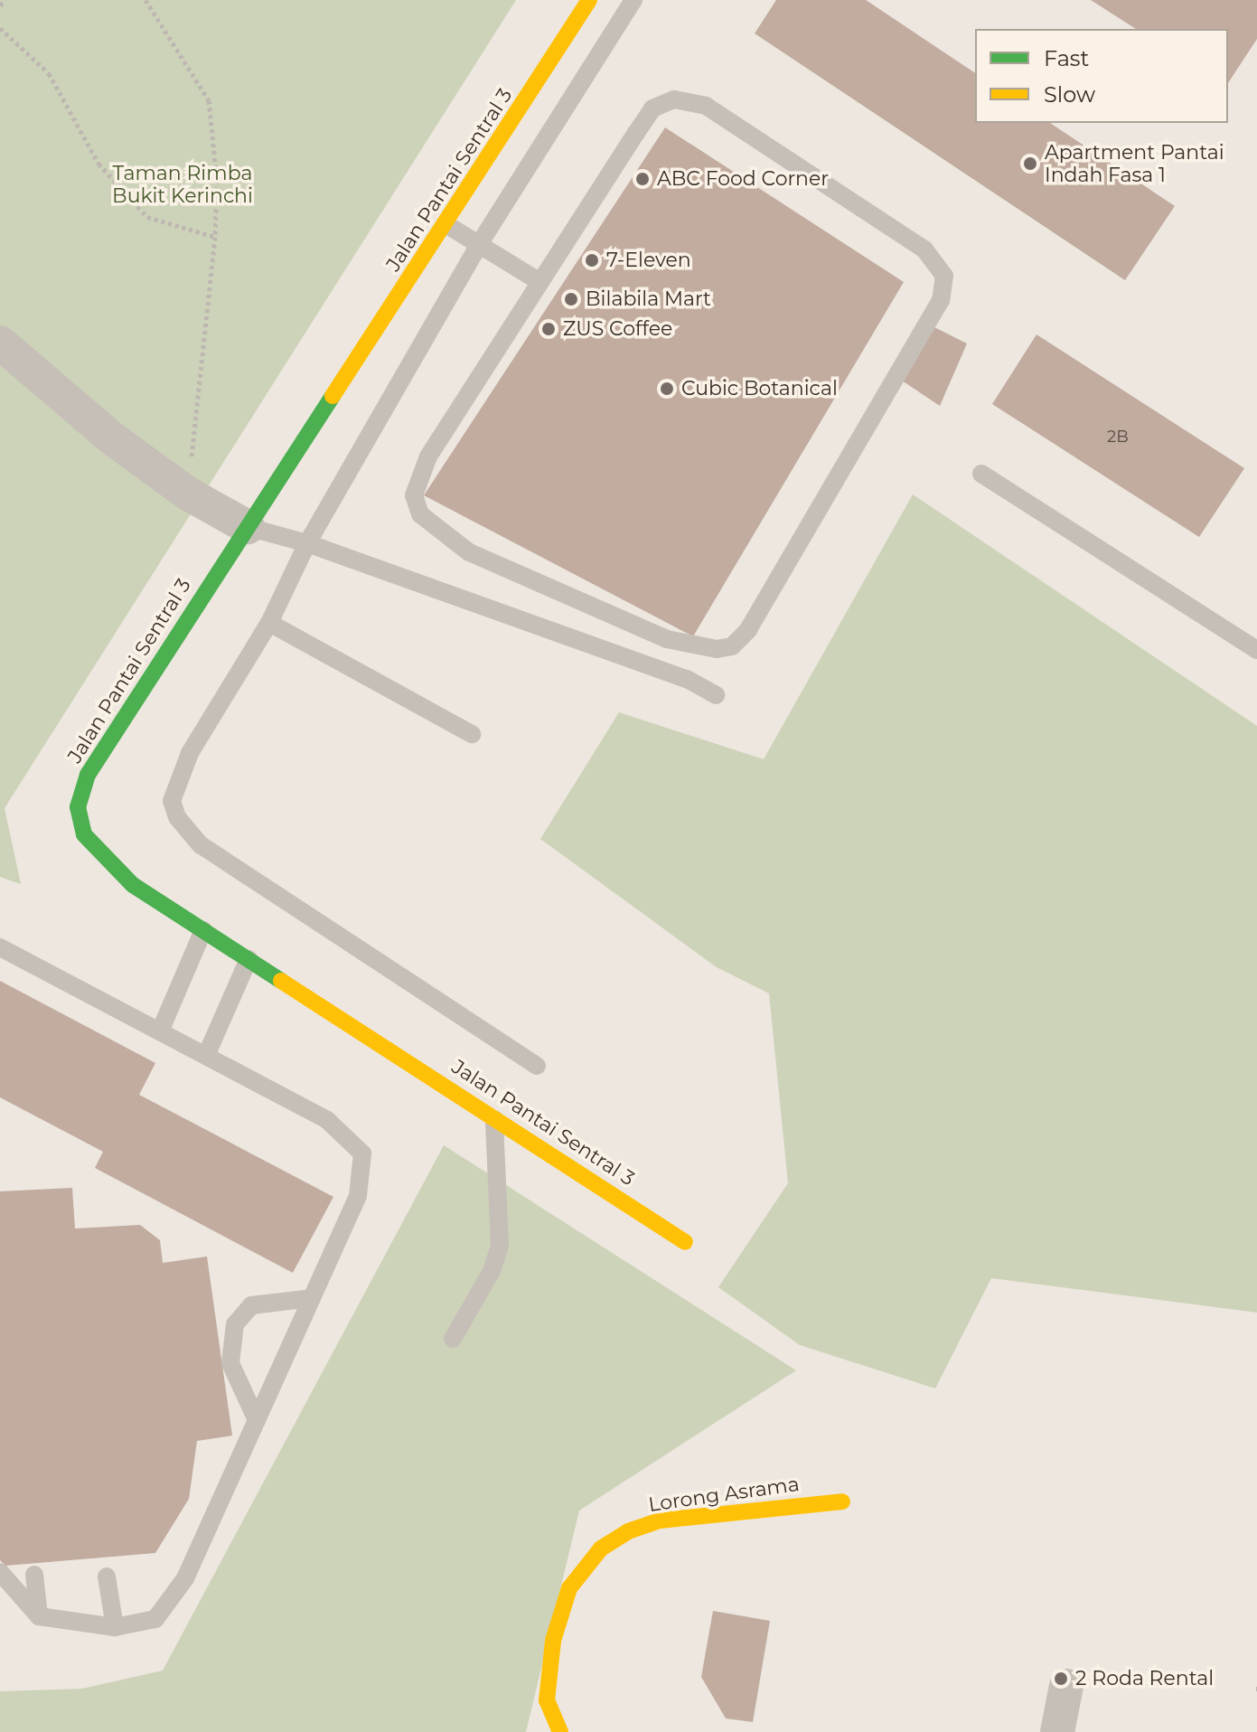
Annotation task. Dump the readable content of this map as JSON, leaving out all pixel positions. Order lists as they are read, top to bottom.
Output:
{
  "streets": {
    "street": ["Jalan Pantai Sentral 3", "Lorong Asrama"]
  },
  "parks": ["Taman Rimba Bukit Kerinchi"],
  "places": [
    "Apartment Pantai Indah Fasa 1",
    "ABC Food Corner",
    "7-Eleven",
    "Bilabila Mart",
    "ZUS Coffee",
    "Cubic Botanical",
    "2 Roda Rental"
  ],
  "house_numbers": ["2B"],
  "legend": ["Fast", "Slow"]
}
